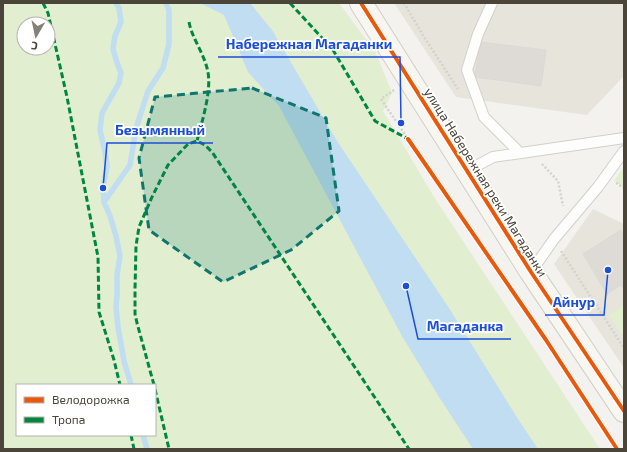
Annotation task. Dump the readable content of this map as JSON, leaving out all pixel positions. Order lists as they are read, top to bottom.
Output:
{
  "streets": {
    "street": ["улица Набережная реки Магаданки"]
  },
  "places": [
    "Набережная Магаданки",
    "Безымянный",
    "Айнур",
    "Магаданка"
  ],
  "legend": ["Велодорожка", "Тропа"],
  "north": "bottom"
}
